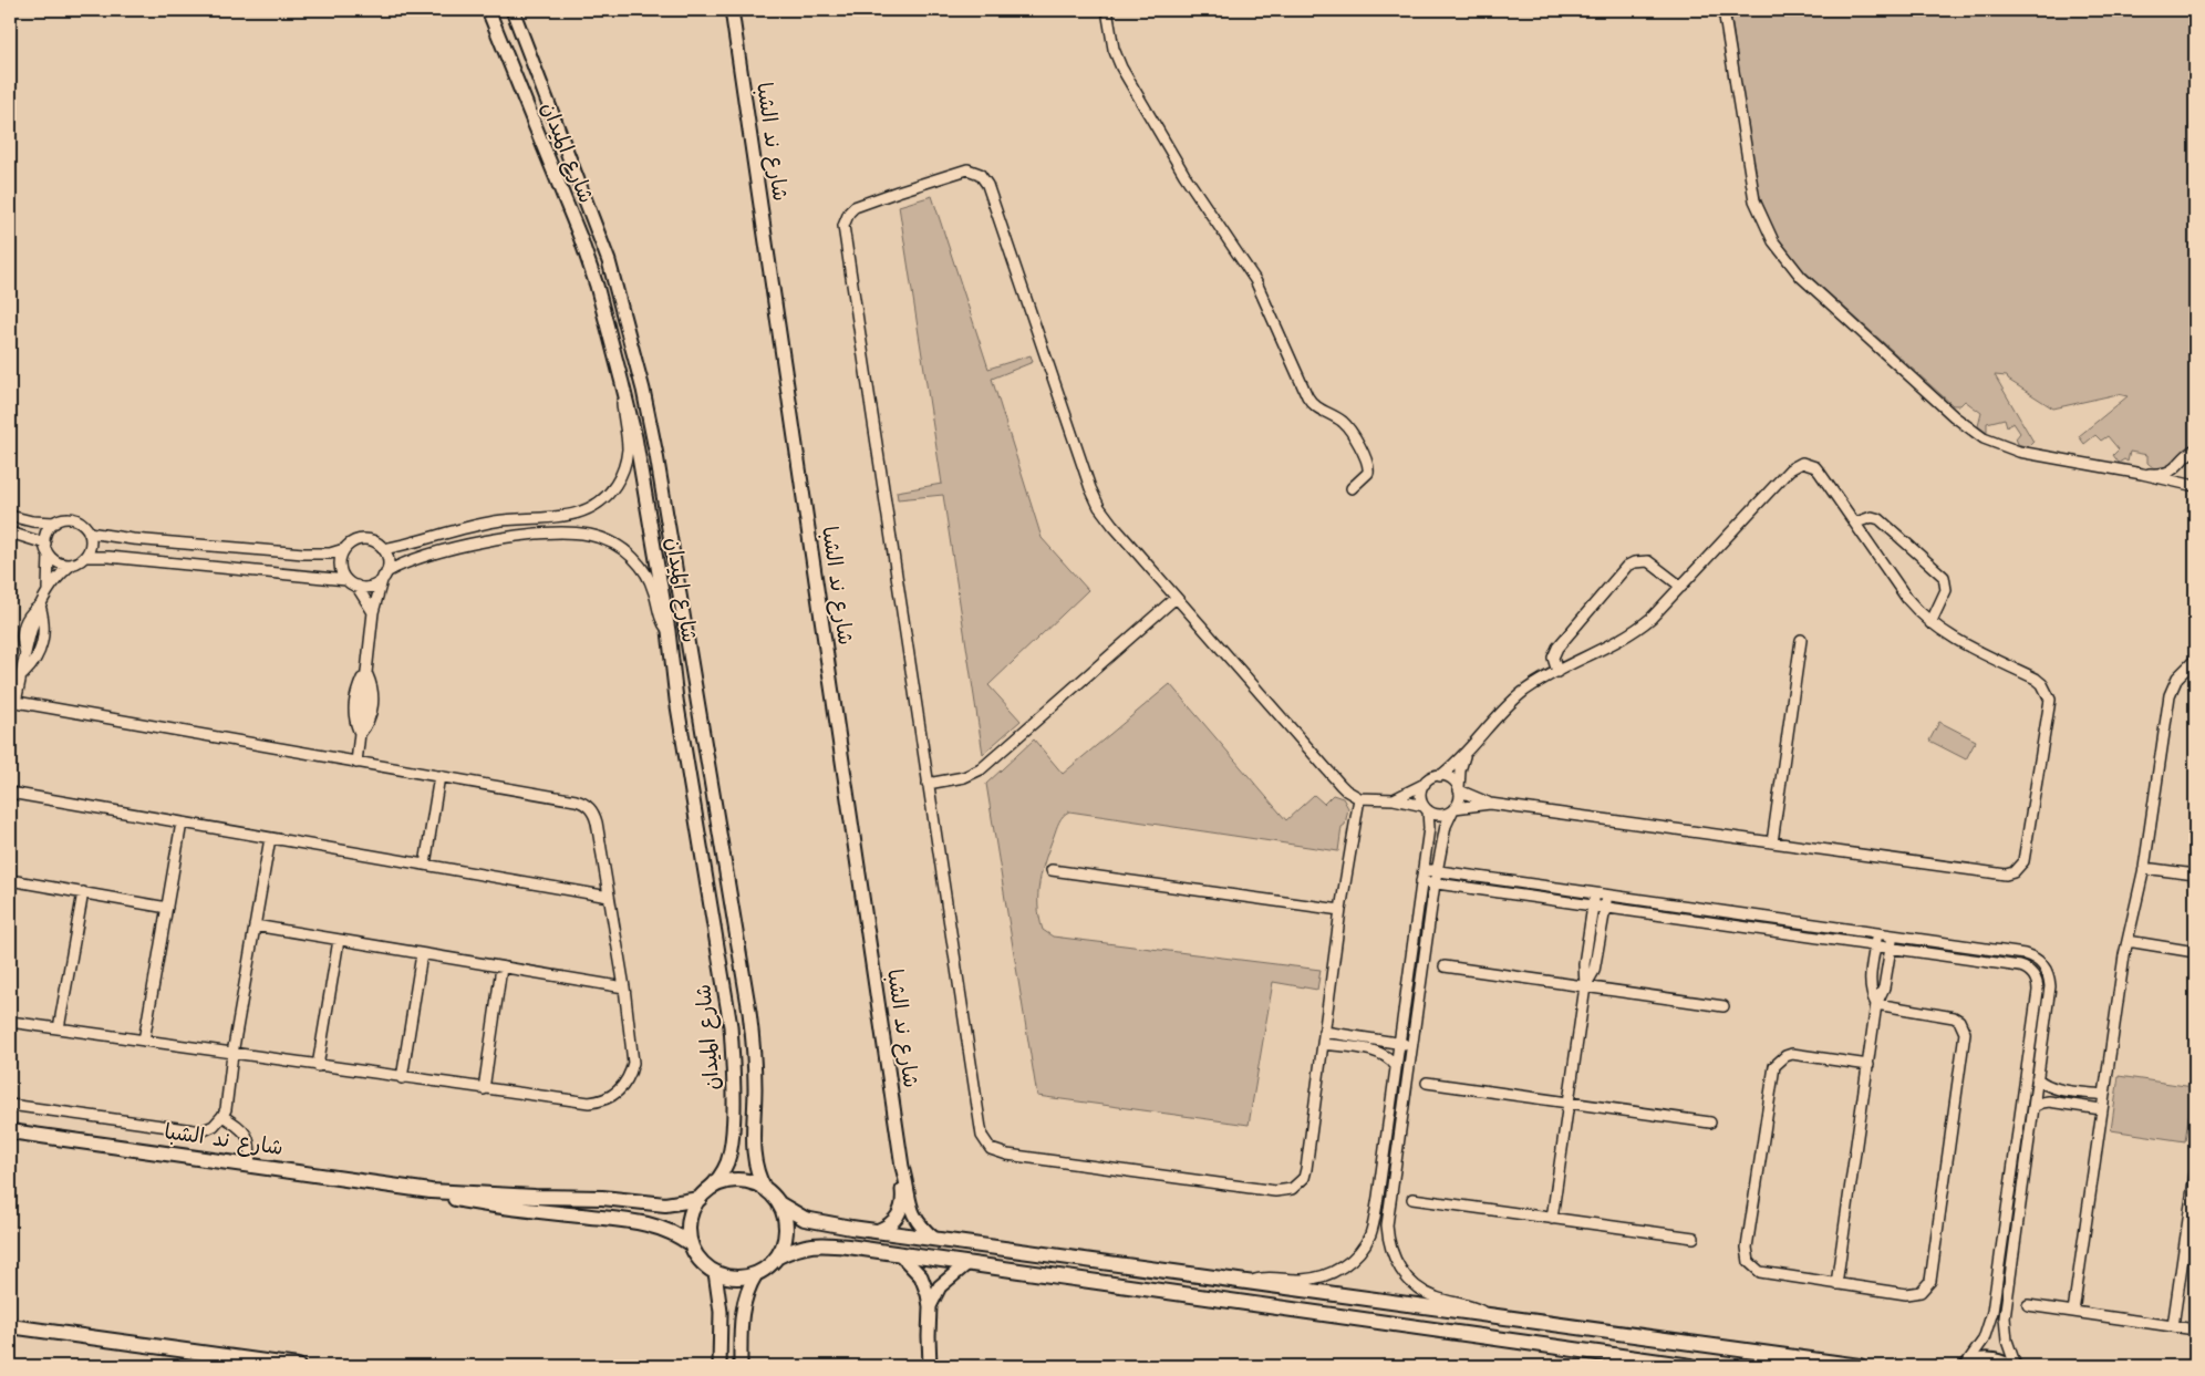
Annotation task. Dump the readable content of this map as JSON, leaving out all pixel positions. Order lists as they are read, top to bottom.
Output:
{
  "streets": {
    "main road": ["شارع ند الشبا"],
    "street": ["شارع الميدان"]
  },
  "crossings": [
    ["شارع ند الشبا", "شارع الميدان"]
  ]
}
